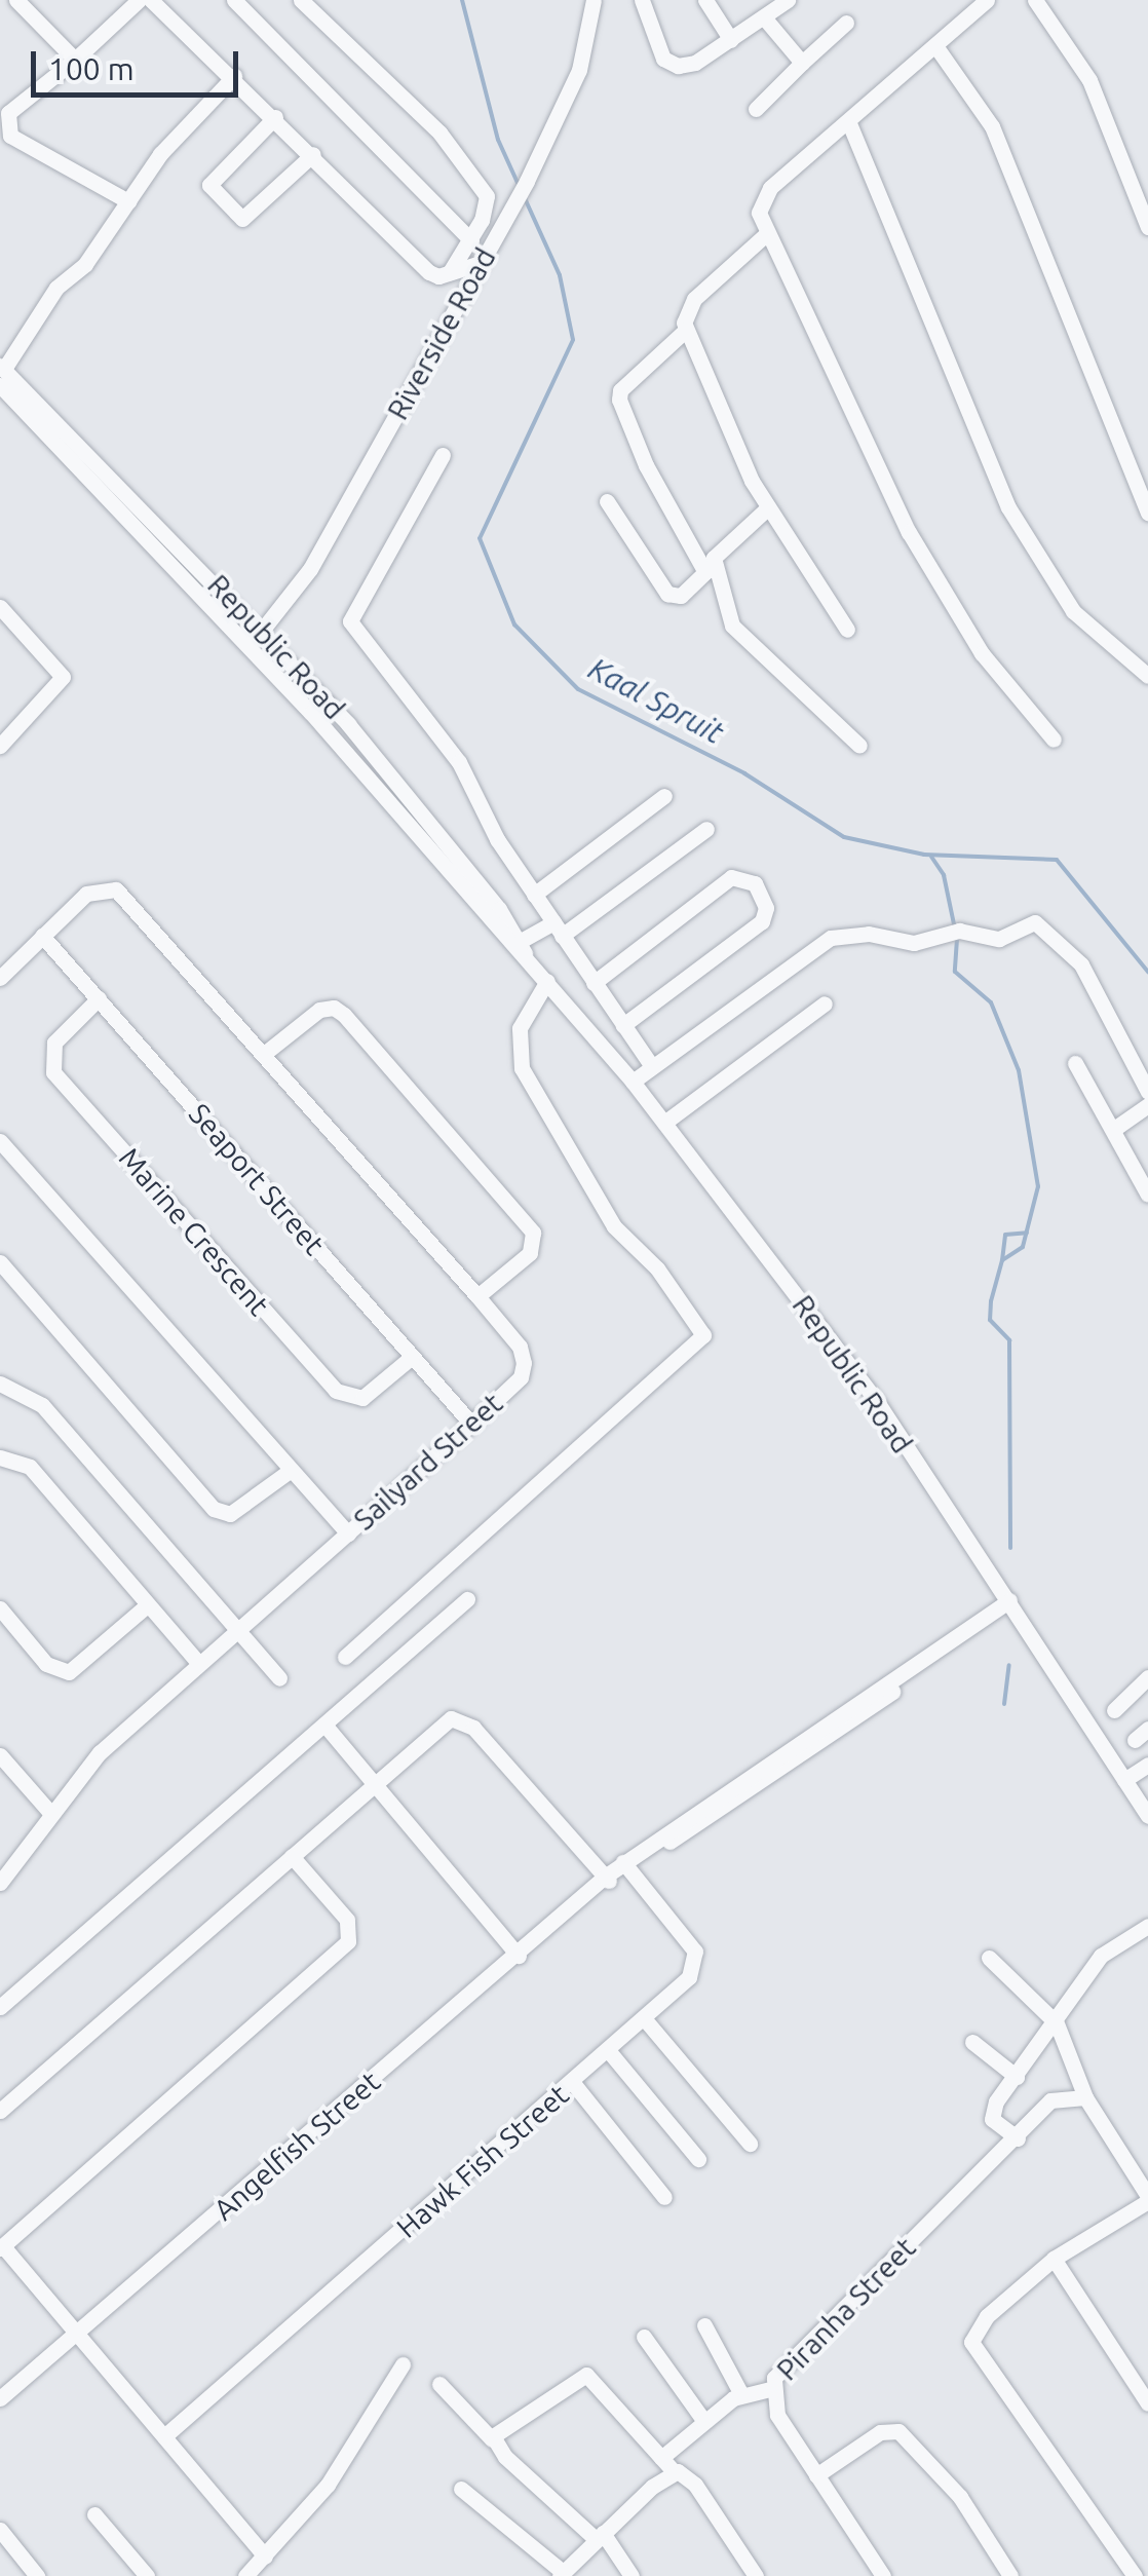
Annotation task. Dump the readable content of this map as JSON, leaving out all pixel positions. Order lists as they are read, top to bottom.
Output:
{
  "streets": {
    "street": [
      "Riverside Road",
      "Republic Road",
      "Seaport Street",
      "Marine Crescent",
      "Sailyard Street",
      "Angelfish Street",
      "Hawk Fish Street",
      "Piranha Street"
    ]
  },
  "crossings": [
    ["Riverside Road", "Republic Road"],
    ["Republic Road", "Angelfish Street"],
    ["Seaport Street", "Marine Crescent"],
    ["Seaport Street", "Sailyard Street"],
    ["Angelfish Street", "Hawk Fish Street"]
  ],
  "water": ["Kaal Spruit"],
  "scale_bar": "100 m"
}
